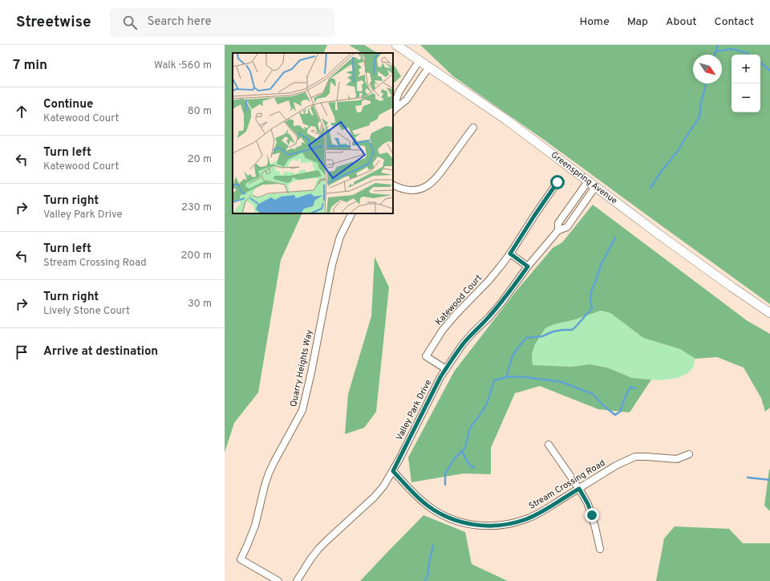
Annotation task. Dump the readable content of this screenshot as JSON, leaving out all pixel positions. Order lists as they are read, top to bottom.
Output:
{
  "streets": {
    "main road": ["Greenspring Avenue"],
    "street": [
      "Katewood Court",
      "Quarry Heights Way",
      "Valley Park Drive",
      "Stream Crossing Road"
    ]
  },
  "crossings": [
    ["Greenspring Avenue", "Valley Park Drive"],
    ["Katewood Court", "Valley Park Drive"],
    ["Valley Park Drive", "Stream Crossing Road"]
  ],
  "north": "bottom right",
  "page": {
    "header": "Streetwise",
    "search": "Search here",
    "nav": [
      "Home",
      "Map",
      "About",
      "Contact"
    ],
    "heading": ["7 min", "Walk · 560 m"],
    "map_buttons": ["+", "−"],
    "list": [
      ["Continue", "Katewood Court", "80 m"],
      ["Turn left", "Katewood Court", "20 m"],
      ["Turn right", "Valley Park Drive", "230 m"],
      ["Turn left", "Stream Crossing Road", "200 m"],
      ["Turn right", "Lively Stone Court", "30 m"],
      "Arrive at destination"
    ]
  }
}
